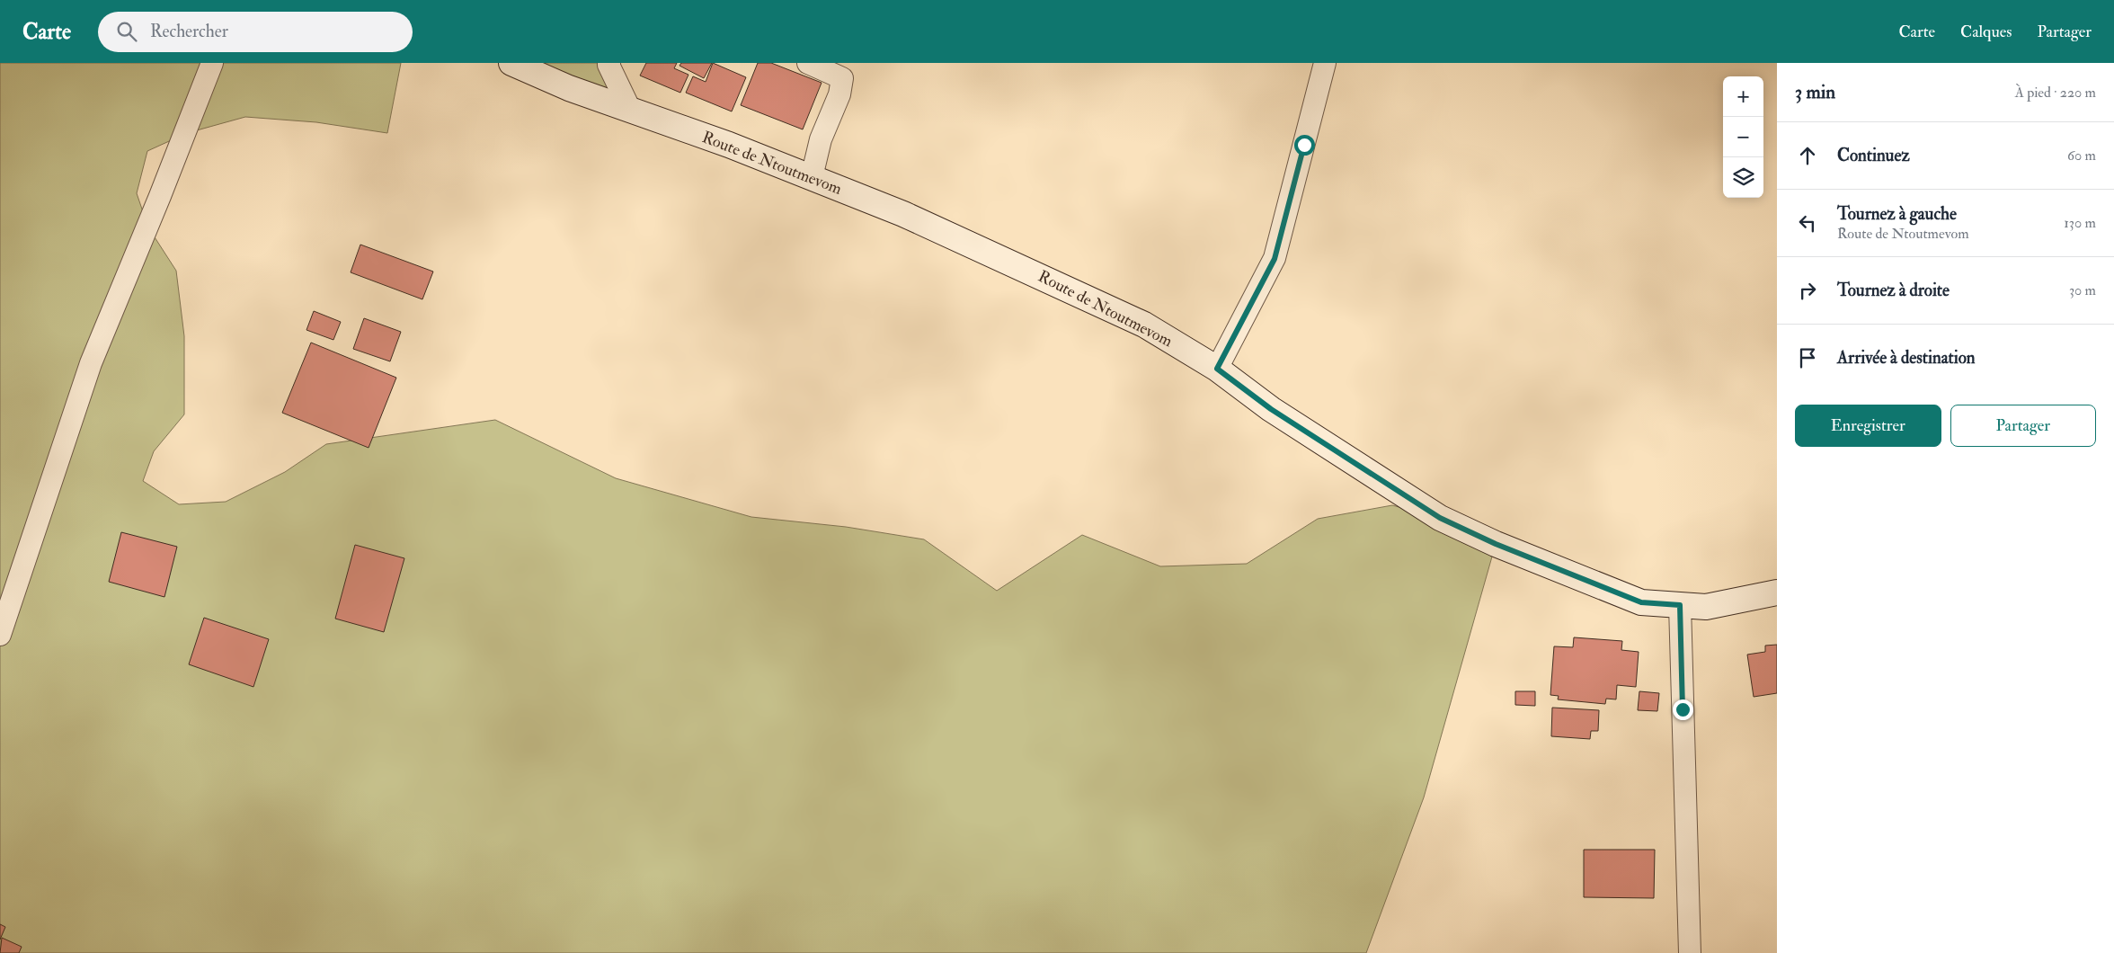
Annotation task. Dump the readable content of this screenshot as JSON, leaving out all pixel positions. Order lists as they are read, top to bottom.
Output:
{
  "streets": {
    "street": ["Route de Ntoutmevom"]
  },
  "page": {
    "header": "Carte",
    "search": "Rechercher",
    "nav": ["Carte", "Calques", "Partager"],
    "heading": ["3 min", "À pied · 220 m"],
    "map_buttons": ["+", "−"],
    "list": [
      ["Continuez", "60 m"],
      ["Tournez à gauche", "Route de Ntoutmevom", "130 m"],
      ["Tournez à droite", "30 m"],
      "Arrivée à destination"
    ],
    "buttons": ["Enregistrer", "Partager"]
  }
}
